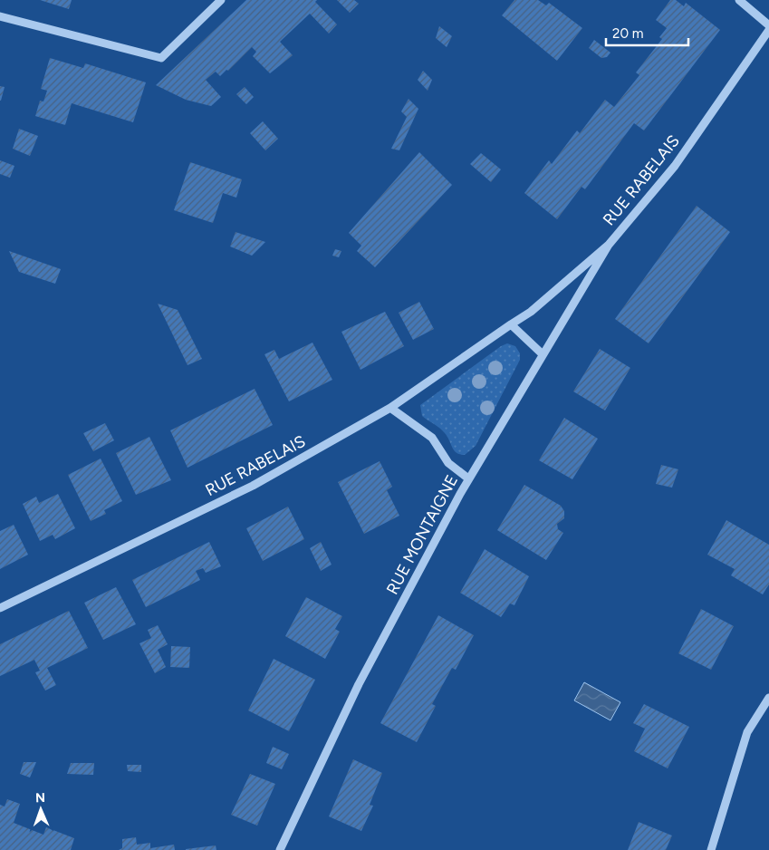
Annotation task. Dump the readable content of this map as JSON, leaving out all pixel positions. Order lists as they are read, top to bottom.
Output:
{
  "streets": {
    "street": ["RUE RABELAIS", "RUE MONTAIGNE"]
  },
  "crossings": [
    ["RUE RABELAIS", "RUE MONTAIGNE"]
  ],
  "scale_bar": "20 m",
  "north": "top"
}
